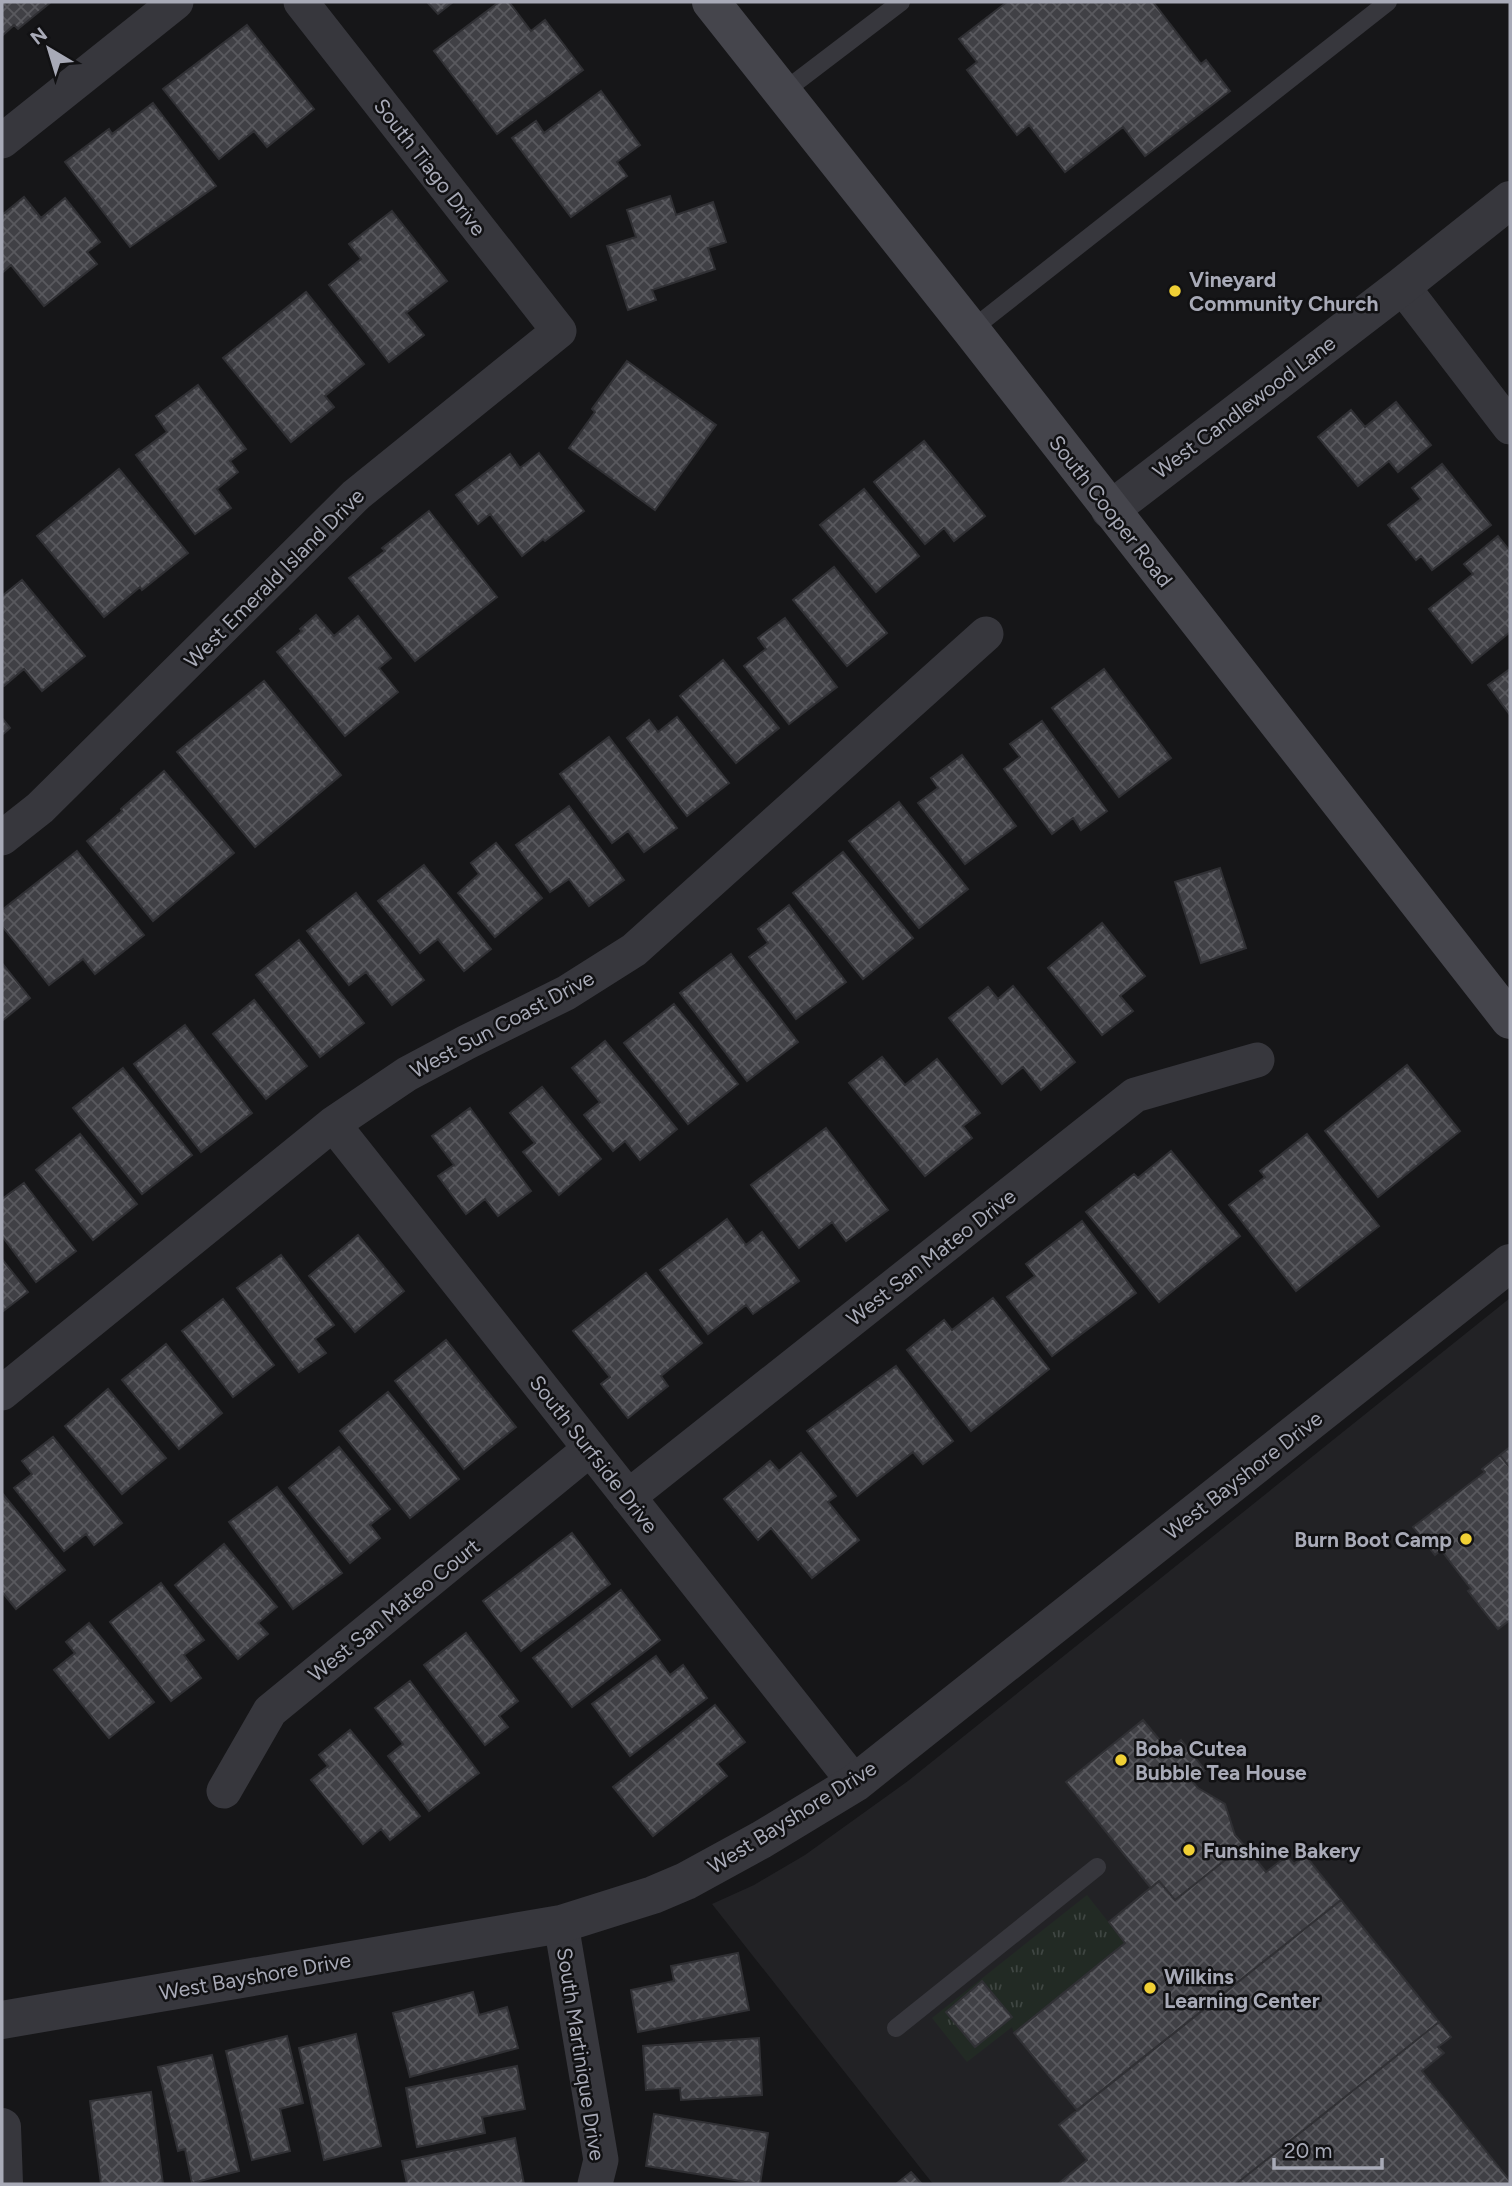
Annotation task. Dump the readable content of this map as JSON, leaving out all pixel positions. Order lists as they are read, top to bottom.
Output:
{
  "streets": {
    "main road": ["South Cooper Road"],
    "street": [
      "South Tiago Drive",
      "West Candlewood Lane",
      "West Emerald Island Drive",
      "West Sun Coast Drive",
      "West San Mateo Drive",
      "South Surfside Drive",
      "West Bayshore Drive",
      "West San Mateo Court",
      "South Martinique Drive"
    ]
  },
  "crossings": [
    ["South Tiago Drive", "West Emerald Island Drive"],
    ["West Candlewood Lane", "South Cooper Road"],
    ["West Sun Coast Drive", "South Surfside Drive"],
    ["West San Mateo Drive", "South Surfside Drive"],
    ["South Surfside Drive", "West Bayshore Drive"],
    ["South Surfside Drive", "West San Mateo Court"],
    ["West Bayshore Drive", "South Martinique Drive"]
  ],
  "places": [
    "Vineyard Community Church",
    "Burn Boot Camp",
    "Boba Cutea Bubble Tea House",
    "Funshine Bakery",
    "Wilkins Learning Center"
  ],
  "scale_bar": "20 m",
  "north": "top left"
}
